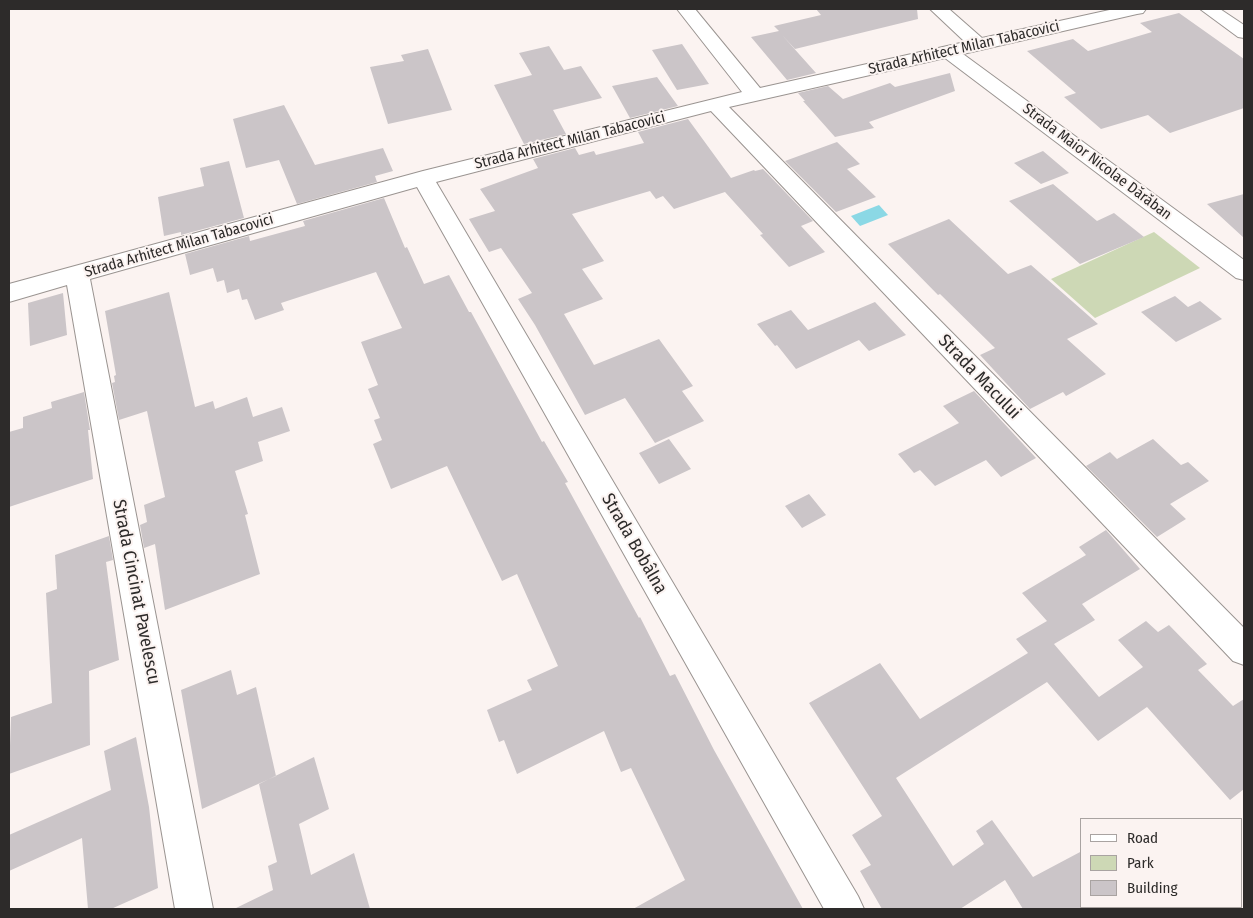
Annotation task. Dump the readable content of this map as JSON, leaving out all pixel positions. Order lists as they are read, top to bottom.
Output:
{
  "streets": {
    "street": [
      "Strada Arhitect Milan Tabacovici",
      "Strada Maior Nicolae Dărăban",
      "Strada Macului",
      "Strada Bobâlna",
      "Strada Cincinat Pavelescu"
    ]
  },
  "crossings": [
    ["Strada Arhitect Milan Tabacovici", "Strada Maior Nicolae Dărăban"],
    ["Strada Arhitect Milan Tabacovici", "Strada Macului"],
    ["Strada Arhitect Milan Tabacovici", "Strada Bobâlna"],
    ["Strada Arhitect Milan Tabacovici", "Strada Cincinat Pavelescu"]
  ],
  "legend": ["Road", "Park", "Building"]
}
